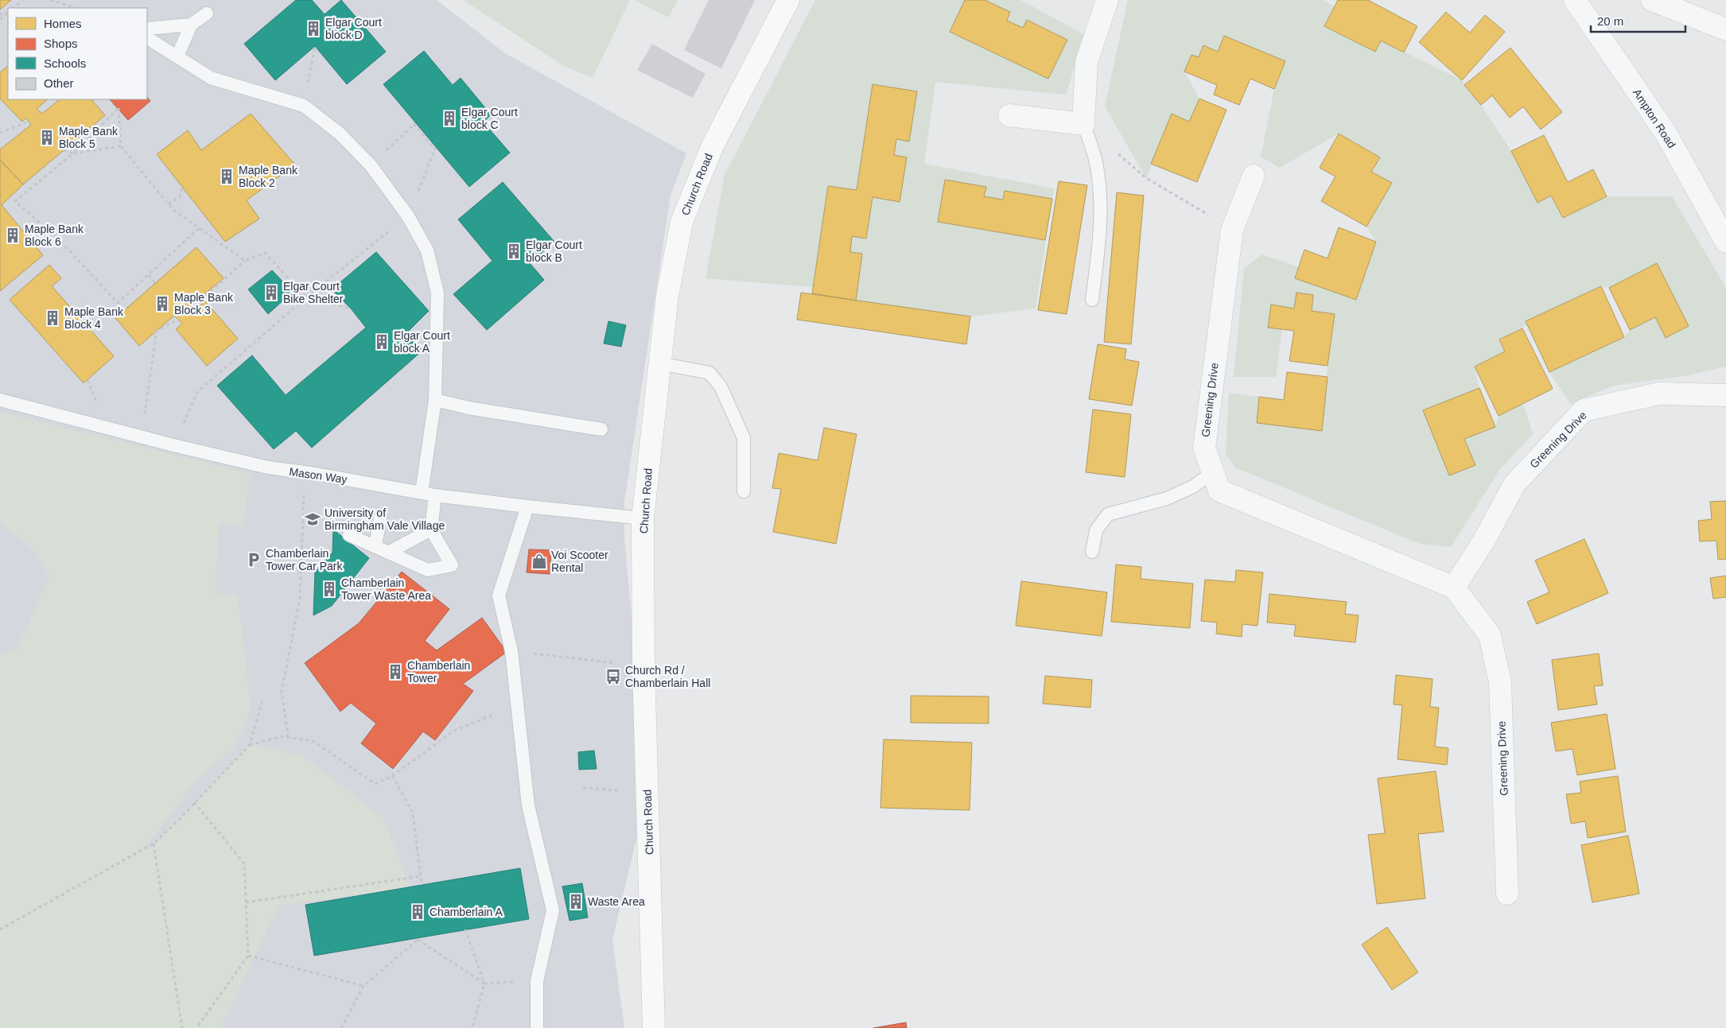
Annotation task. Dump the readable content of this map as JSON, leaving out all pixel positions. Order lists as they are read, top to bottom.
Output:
{
  "streets": {
    "main road": ["Church Road"],
    "street": ["Ampton Road", "Greening Drive"],
    "lane": ["Mason Way"]
  },
  "crossings": [
    ["Church Road", "Mason Way"]
  ],
  "places": {
    "building": [
      "Elgar Court block D",
      "Elgar Court block C",
      "Maple Bank Block 5",
      "Maple Bank Block 2",
      "Maple Bank Block 6",
      "Elgar Court block B",
      "Elgar Court Bike Shelter",
      "Maple Bank Block 3",
      "Maple Bank Block 4",
      "Elgar Court block A",
      "Chamberlain Tower Waste Area",
      "Chamberlain Tower",
      "Waste Area",
      "Chamberlain A"
    ],
    "school or university": ["University of Birmingham Vale Village"],
    "parking": ["Chamberlain Tower Car Park"],
    "shop": ["Voi Scooter Rental"],
    "bus stop": ["Church Rd / Chamberlain Hall"]
  },
  "legend": [
    "Homes",
    "Shops",
    "Schools",
    "Other"
  ],
  "scale_bar": "20 m"
}
